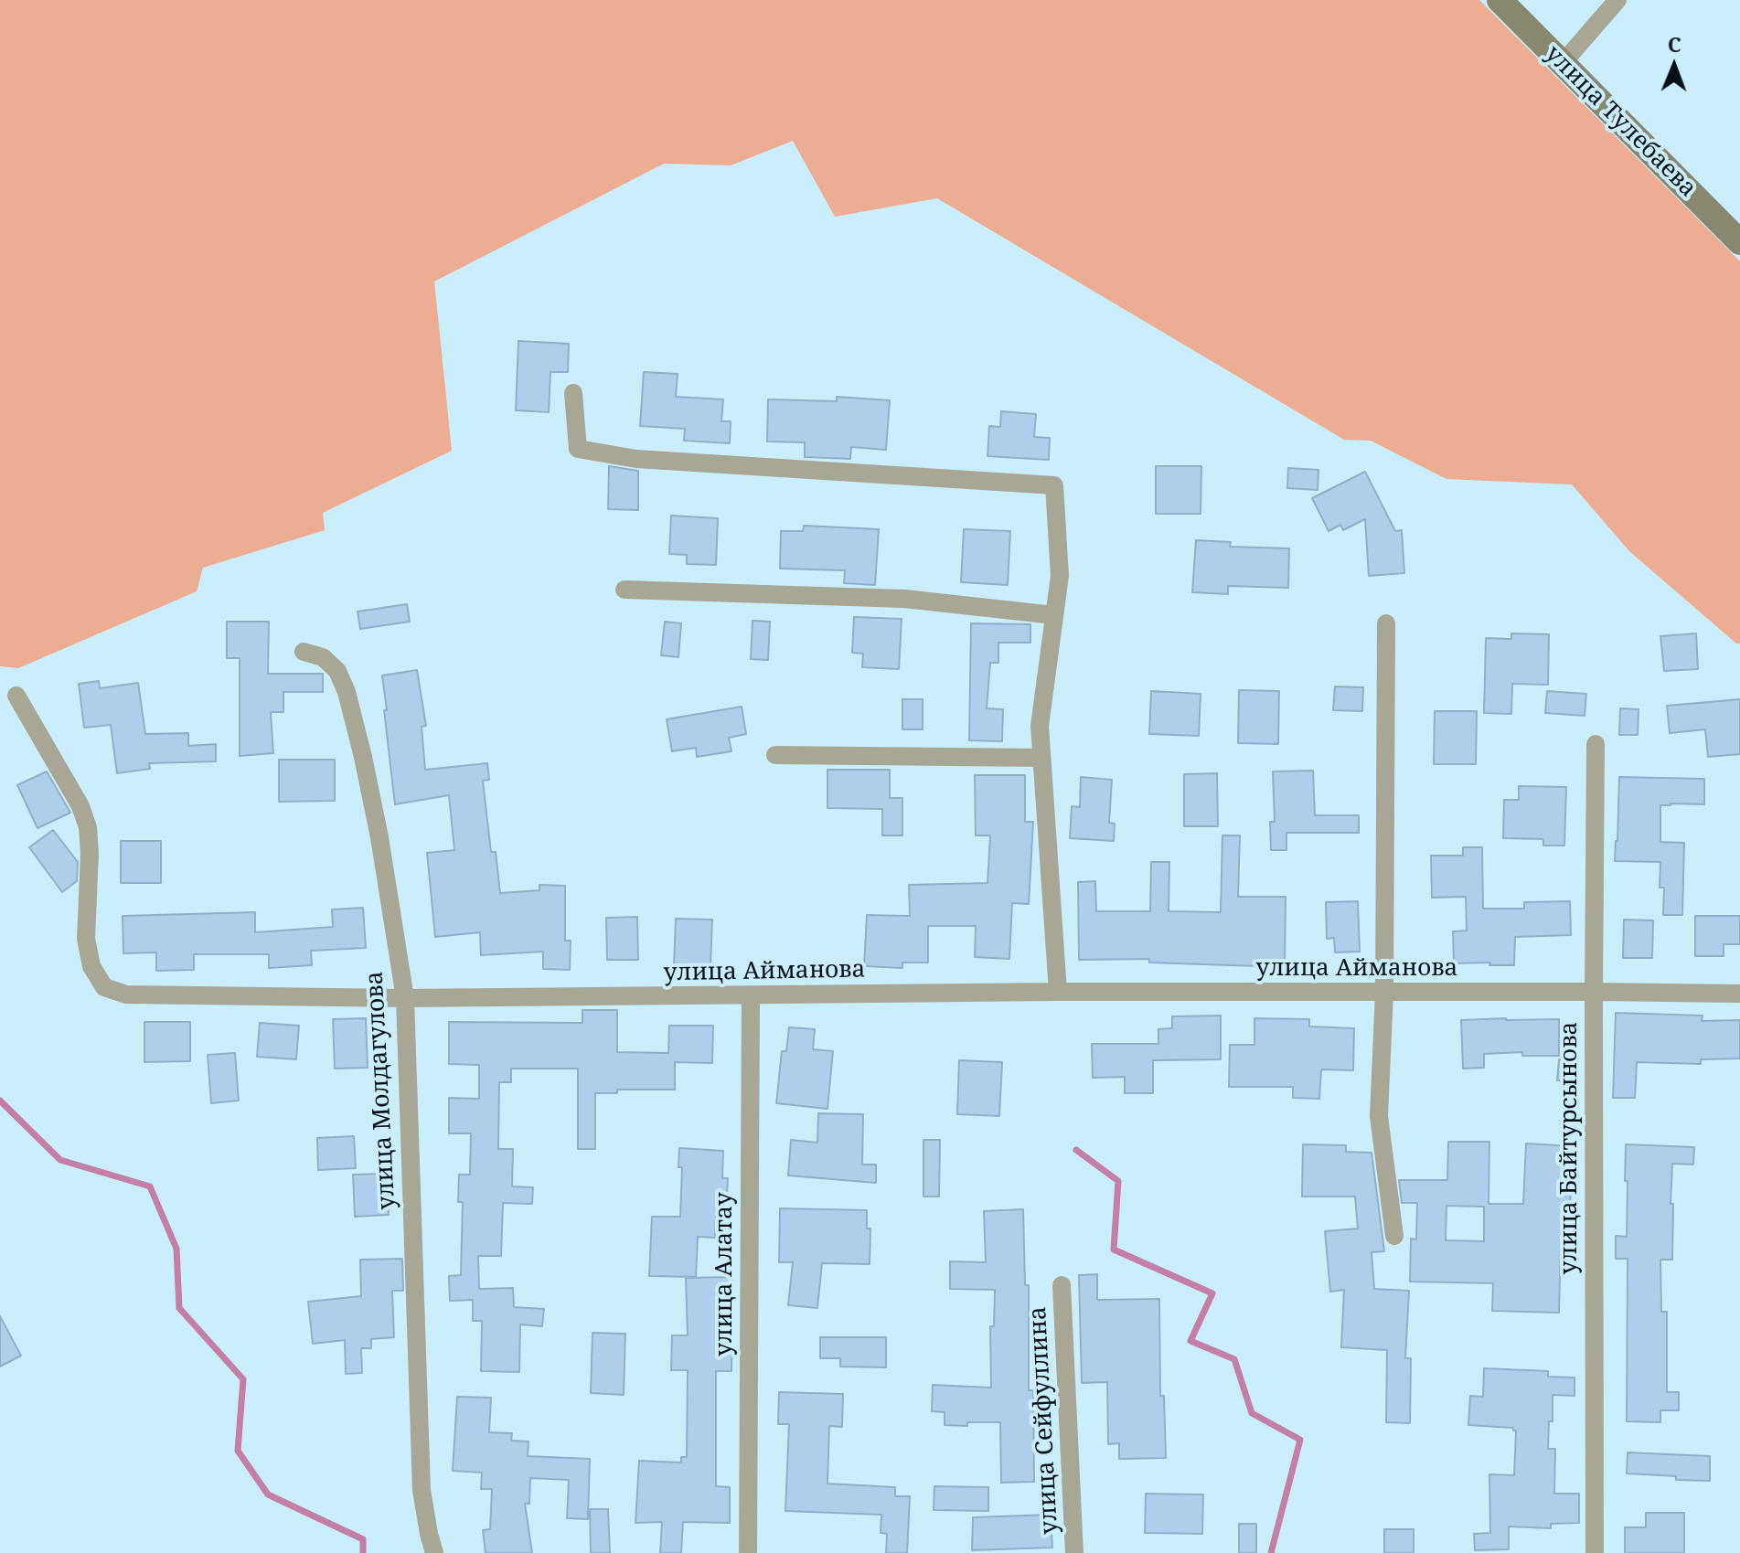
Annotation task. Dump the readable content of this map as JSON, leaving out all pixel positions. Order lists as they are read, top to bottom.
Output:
{
  "streets": {
    "street": [
      "улица Тулебаева",
      "улица Айманова",
      "улица Молдагулова",
      "улица Байтурсынова",
      "улица Алатау",
      "улица Сейфуллина"
    ]
  },
  "crossings": [
    ["улица Айманова", "улица Молдагулова"],
    ["улица Айманова", "улица Байтурсынова"],
    ["улица Айманова", "улица Алатау"]
  ],
  "north": "top"
}
